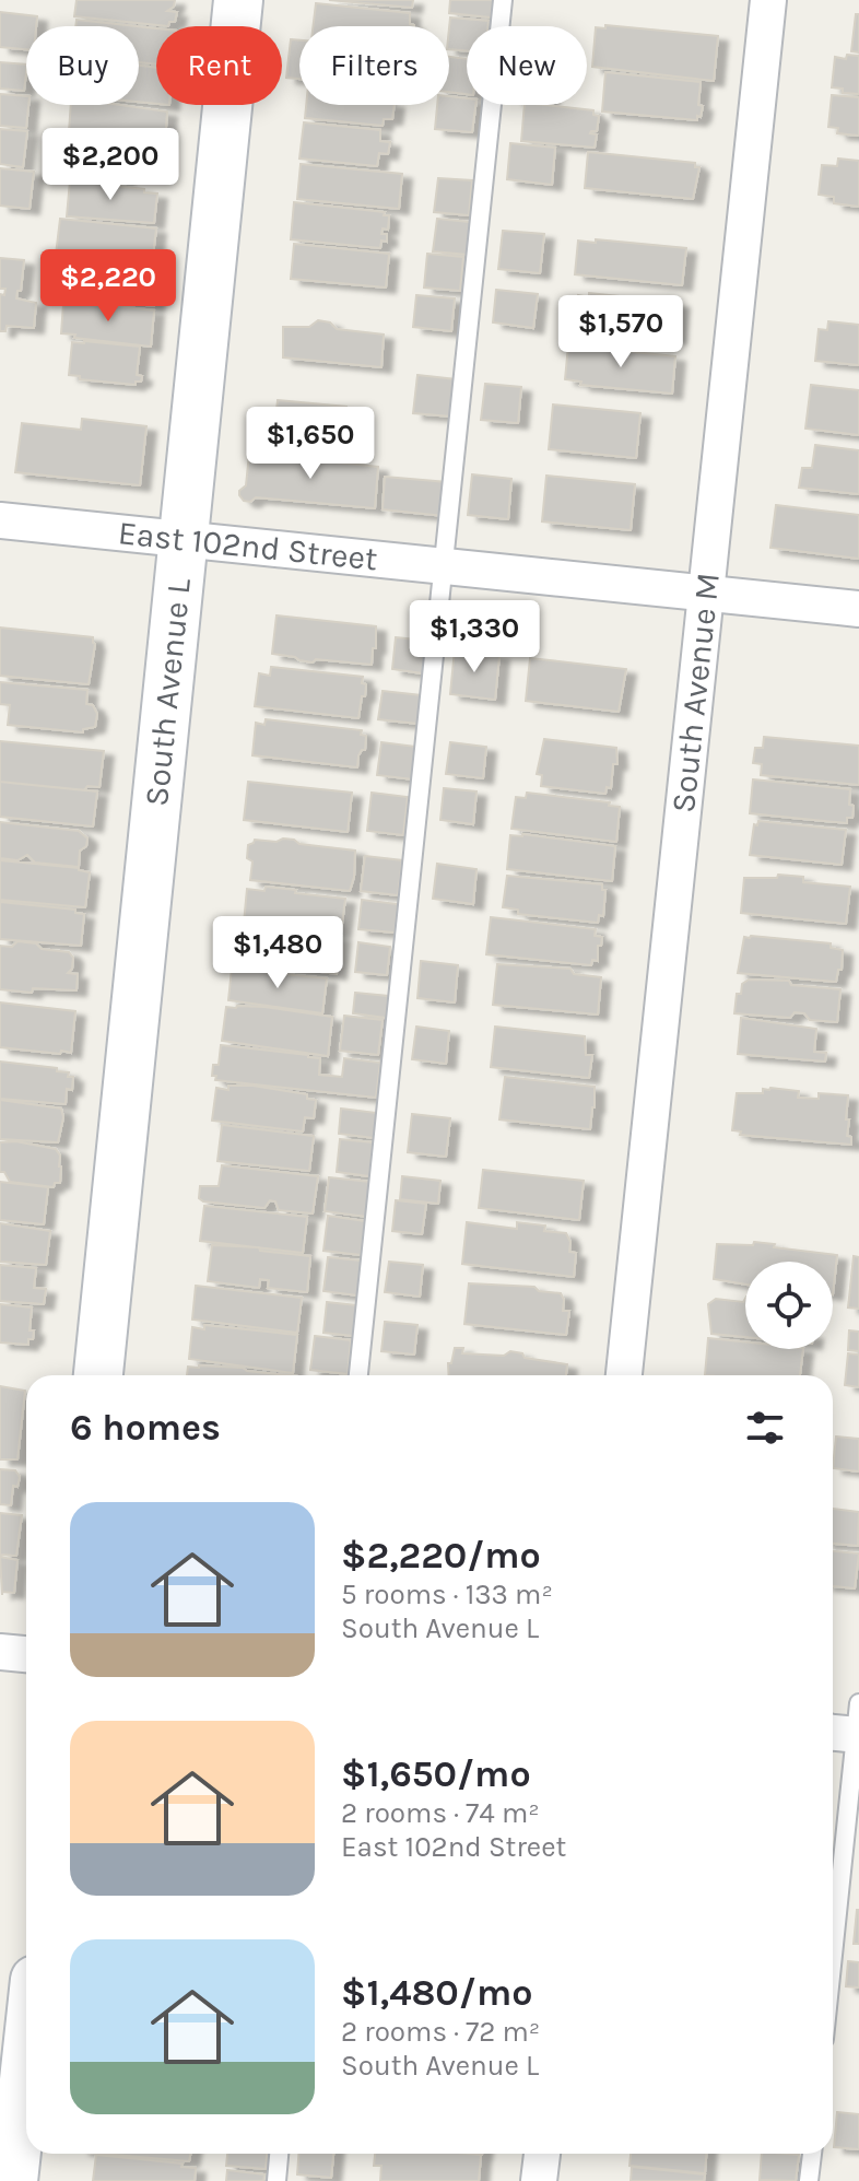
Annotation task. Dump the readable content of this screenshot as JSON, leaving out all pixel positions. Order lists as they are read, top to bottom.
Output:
{
  "streets": {
    "street": ["East 102nd Street", "South Avenue L", "South Avenue M"]
  },
  "crossings": [
    ["East 102nd Street", "South Avenue L"],
    ["East 102nd Street", "South Avenue M"]
  ],
  "page": {
    "chip": [
      "Buy",
      "Rent",
      "Filters",
      "New"
    ],
    "price": [
      "$2,200",
      "$2,220",
      "$1,570",
      "$1,650",
      "$1,330",
      "$1,480"
    ],
    "heading": "6 homes",
    "list": [
      {
        "name": "$2,220/mo",
        "note": "5 rooms · 133 m² · South Avenue L"
      },
      {
        "name": "$1,650/mo",
        "note": "2 rooms · 74 m² · East 102nd Street"
      },
      {
        "name": "$1,480/mo",
        "note": "2 rooms · 72 m² · South Avenue L"
      }
    ]
  }
}
